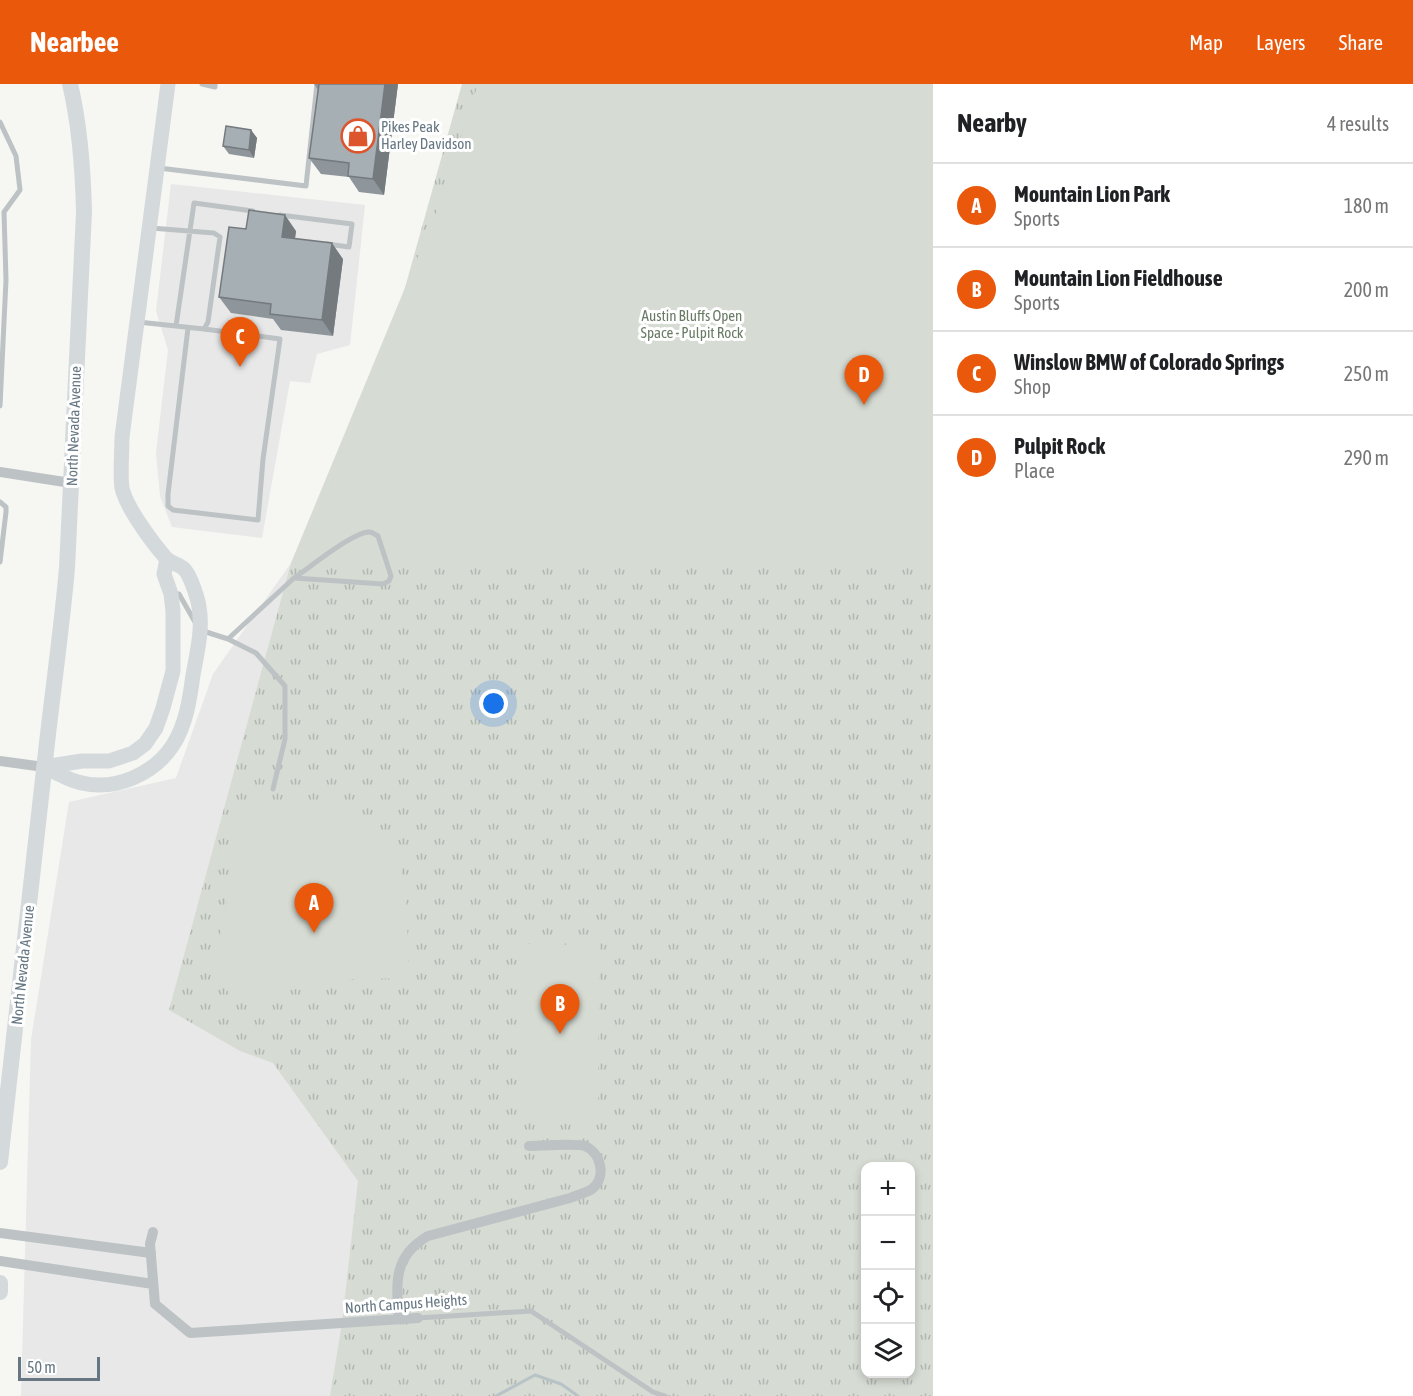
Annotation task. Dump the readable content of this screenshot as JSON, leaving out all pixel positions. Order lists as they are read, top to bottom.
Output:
{
  "streets": {
    "main road": ["North Nevada Avenue"],
    "street": ["North Campus Heights"]
  },
  "parks": ["Austin Bluffs Open Space - Pulpit Rock"],
  "places": {
    "shop": ["Pikes Peak Harley Davidson"]
  },
  "scale_bar": "50 m",
  "page": {
    "header": "Nearbee",
    "nav": ["Map", "Layers", "Share"],
    "heading": ["Nearby", "4 results"],
    "list": [
      {
        "mark": "A",
        "name": "Mountain Lion Park",
        "note": "Sports",
        "value": "180 m"
      },
      {
        "mark": "B",
        "name": "Mountain Lion Fieldhouse",
        "note": "Sports",
        "value": "200 m"
      },
      {
        "mark": "C",
        "name": "Winslow BMW of Colorado Springs",
        "note": "Shop",
        "value": "250 m"
      },
      {
        "mark": "D",
        "name": "Pulpit Rock",
        "note": "Place",
        "value": "290 m"
      }
    ],
    "pins": [
      "C",
      "D",
      "A",
      "B"
    ],
    "map_buttons": ["+", "−"],
    "scale": "50 m"
  }
}
